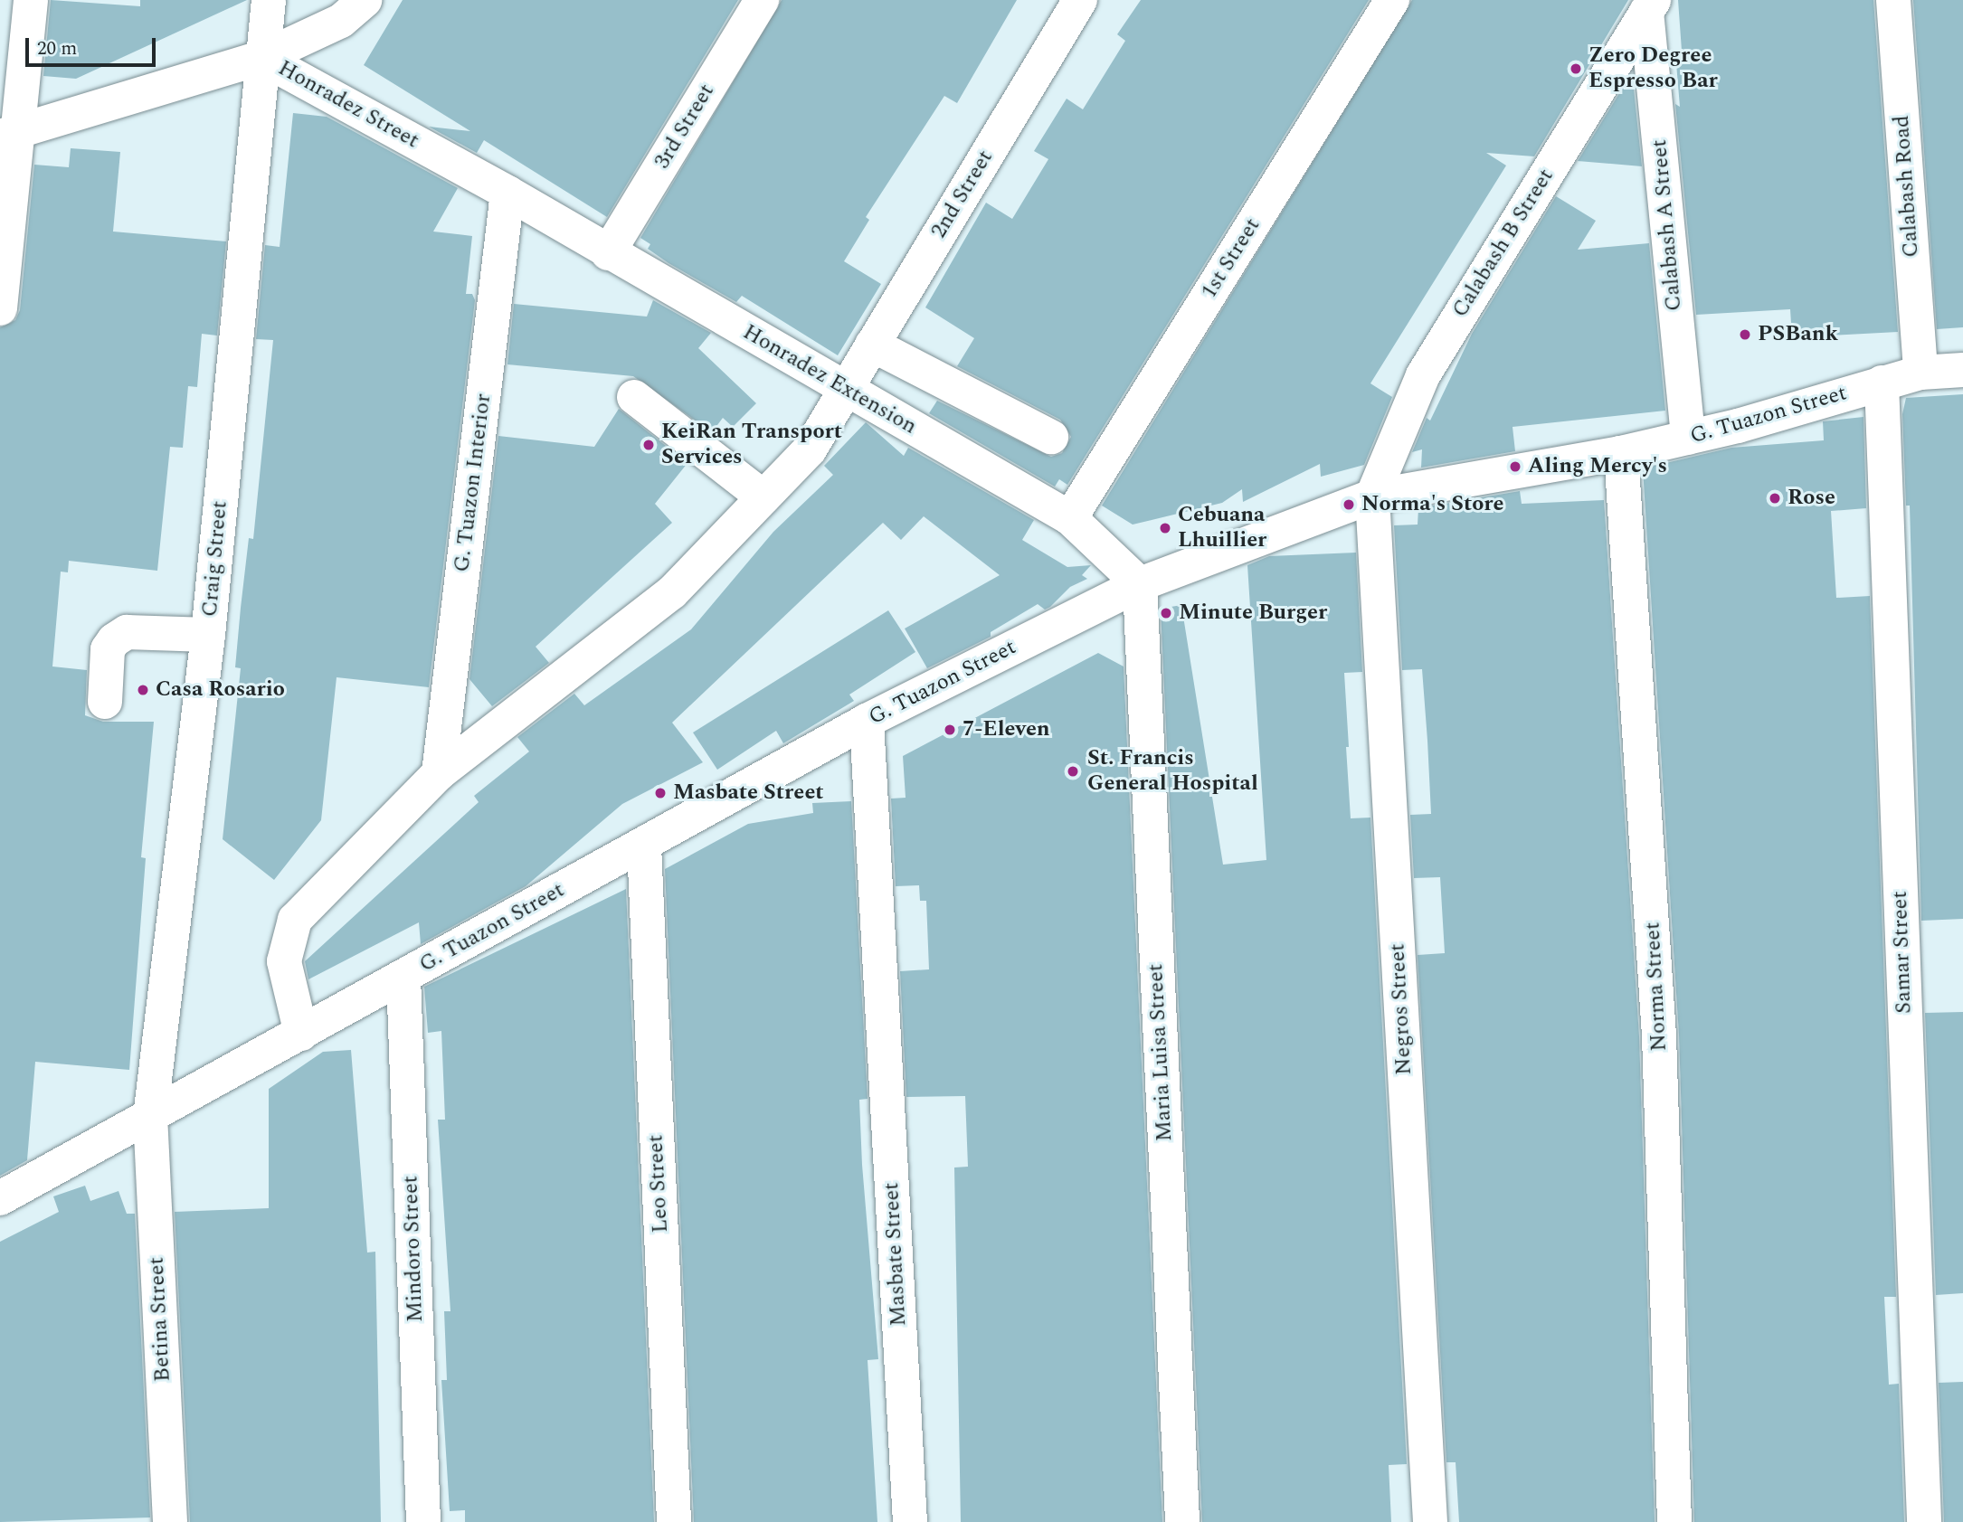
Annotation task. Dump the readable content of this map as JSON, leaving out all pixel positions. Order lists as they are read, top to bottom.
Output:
{
  "streets": {
    "street": [
      "Honradez Street",
      "3rd Street",
      "Calabash Road",
      "2nd Street",
      "Calabash A Street",
      "Calabash B Street",
      "1st Street",
      "Honradez Extension",
      "G. Tuazon Street",
      "G. Tuazon Interior",
      "Craig Street",
      "Samar Street",
      "Norma Street",
      "Negros Street",
      "Maria Luisa Street",
      "Leo Street",
      "Mindoro Street",
      "Masbate Street",
      "Betina Street"
    ]
  },
  "crossings": [
    ["Honradez Street", "Honradez Extension"],
    ["Honradez Street", "G. Tuazon Interior"],
    ["Honradez Street", "Craig Street"],
    ["3rd Street", "Honradez Extension"],
    ["Calabash Road", "G. Tuazon Street"],
    ["2nd Street", "Honradez Extension"],
    ["Calabash A Street", "Calabash B Street"],
    ["Calabash A Street", "G. Tuazon Street"],
    ["Calabash B Street", "G. Tuazon Street"],
    ["Calabash B Street", "Negros Street"],
    ["1st Street", "Honradez Extension"],
    ["Honradez Extension", "G. Tuazon Street"],
    ["Honradez Extension", "G. Tuazon Interior"],
    ["Honradez Extension", "Maria Luisa Street"],
    ["G. Tuazon Street", "Craig Street"],
    ["G. Tuazon Street", "Samar Street"],
    ["G. Tuazon Street", "Norma Street"],
    ["G. Tuazon Street", "Negros Street"],
    ["G. Tuazon Street", "Maria Luisa Street"],
    ["G. Tuazon Street", "Leo Street"],
    ["G. Tuazon Street", "Mindoro Street"],
    ["G. Tuazon Street", "Masbate Street"],
    ["G. Tuazon Street", "Betina Street"],
    ["Craig Street", "Betina Street"]
  ],
  "places": [
    "Zero Degree Espresso Bar",
    "PSBank",
    "KeiRan Transport Services",
    "Aling Mercy's",
    "Rose",
    "Norma's Store",
    "Cebuana Lhuillier",
    "Minute Burger",
    "Casa Rosario",
    "7-Eleven",
    "St. Francis General Hospital",
    "Masbate Street"
  ],
  "scale_bar": "20 m"
}
